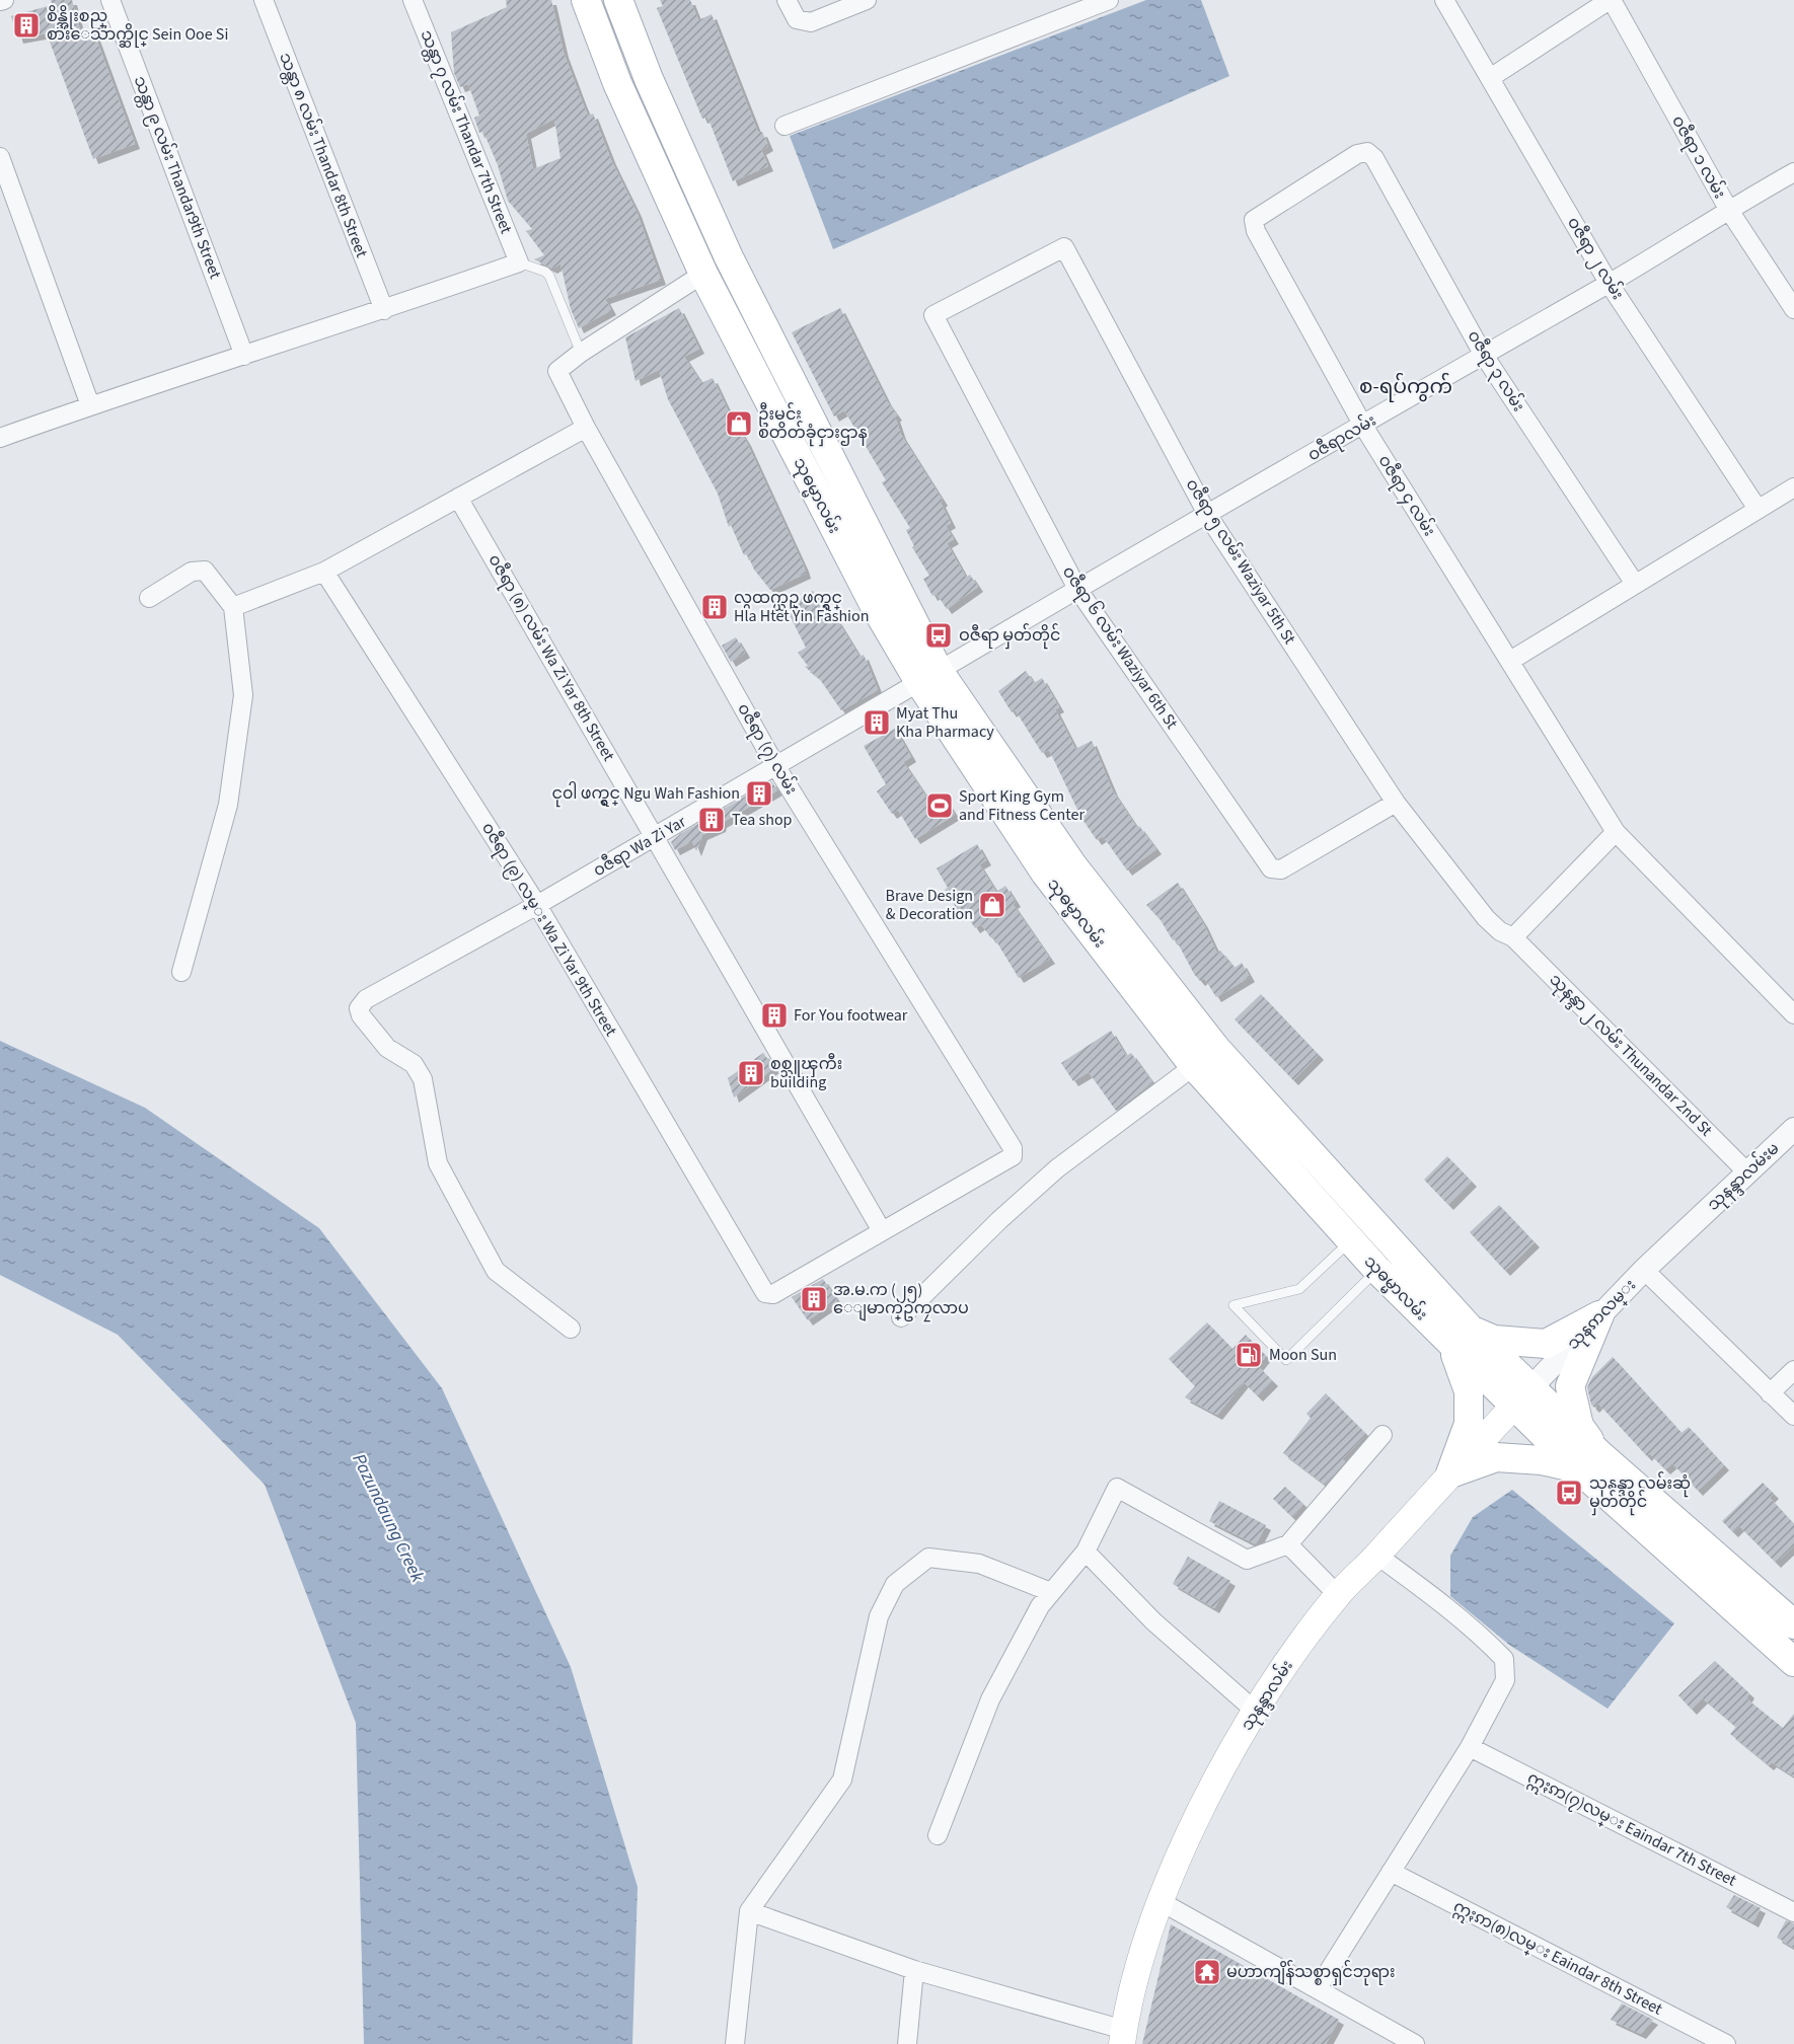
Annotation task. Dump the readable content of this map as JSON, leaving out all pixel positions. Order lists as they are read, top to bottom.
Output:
{
  "streets": {
    "main road": ["သုဓမ္မာလမ်း", "သုနန္ဒာလမ်း"],
    "street": [
      "သန္တာ ၇ လမ်း Thandar 7th Street",
      "သန္တာ ၈ လမ်း Thandar 8th Street",
      "ဝဇီရာ ၁ လမ်း",
      "သန္တာ ၉ လမ်း Thandar9th Street",
      "ဝဇီရာ ၂ လမ်း",
      "ဝဇီရာ ၃ လမ်း",
      "ဝဇီရာလမ်း",
      "ဝဇီရာ ၄ လမ်း",
      "ဝဇီရာ ၅ လမ်း Waziyar 5th St",
      "ဝဇီရာ ၆ လမ်း Waziyar 6th St",
      "၀ဇီရာ (၈) လမ်း Wa Zi Yar 8th Street",
      "၀ဇီရာ (၇) လမ်း",
      "၀ဇီရာ Wa Zi Yar",
      "၀ဇီရာ (၉) လမ္း Wa Zi Yar 9th Street",
      "သုနန္ဒာ ၂ လမ်း Thunandar 2nd St",
      "သုနန္ဒာလမ်းမ",
      "သုနၵာလမ္း",
      "ဣႏၵာ(၇)လမ္း Eaindar 7th Street",
      "ဣႏၵာ(၈)လမ္း Eaindar 8th Street"
    ]
  },
  "crossings": [
    ["ဝဇီရာ ၁ လမ်း", "ဝဇီရာလမ်း"],
    ["ဝဇီရာ ၂ လမ်း", "ဝဇီရာလမ်း"],
    ["ဝဇီရာ ၃ လမ်း", "ဝဇီရာလမ်း"],
    ["ဝဇီရာ ၃ လမ်း", "ဝဇီရာ ၄ လမ်း"],
    ["ဝဇီရာလမ်း", "သုဓမ္မာလမ်း"],
    ["ဝဇီရာလမ်း", "ဝဇီရာ ၄ လမ်း"],
    ["ဝဇီရာလမ်း", "ဝဇီရာ ၅ လမ်း Waziyar 5th St"],
    ["ဝဇီရာလမ်း", "ဝဇီရာ ၆ လမ်း Waziyar 6th St"],
    ["ဝဇီရာလမ်း", "၀ဇီရာ Wa Zi Yar"],
    ["သုဓမ္မာလမ်း", "၀ဇီရာ Wa Zi Yar"],
    ["သုဓမ္မာလမ်း", "သုနၵာလမ္း"],
    ["သုဓမ္မာလမ်း", "သုနန္ဒာလမ်း"],
    ["ဝဇီရာ ၅ လမ်း Waziyar 5th St", "ဝဇီရာ ၆ လမ်း Waziyar 6th St"],
    ["ဝဇီရာ ၅ လမ်း Waziyar 5th St", "သုနန္ဒာ ၂ လမ်း Thunandar 2nd St"],
    ["၀ဇီရာ (၈) လမ်း Wa Zi Yar 8th Street", "၀ဇီရာ (၇) လမ်း"],
    ["၀ဇီရာ (၈) လမ်း Wa Zi Yar 8th Street", "၀ဇီရာ Wa Zi Yar"],
    ["၀ဇီရာ (၈) လမ်း Wa Zi Yar 8th Street", "၀ဇီရာ (၉) လမ္း Wa Zi Yar 9th Street"],
    ["၀ဇီရာ (၇) လမ်း", "၀ဇီရာ Wa Zi Yar"],
    ["၀ဇီရာ (၇) လမ်း", "၀ဇီရာ (၉) လမ္း Wa Zi Yar 9th Street"],
    ["၀ဇီရာ Wa Zi Yar", "၀ဇီရာ (၉) လမ္း Wa Zi Yar 9th Street"],
    ["သုနန္ဒာ ၂ လမ်း Thunandar 2nd St", "သုနန္ဒာလမ်းမ"],
    ["သုနန္ဒာလမ်းမ", "သုနၵာလမ္း"],
    ["သုနၵာလမ္း", "သုနန္ဒာလမ်း"]
  ],
  "districts": ["စ-ရပ်ကွက်"],
  "water": ["Pazundaung Creek"],
  "places": {
    "building": [
      "စိန္အိုးစည္ စားေသာက္ဆိုင္ Sein Ooe Si",
      "လွထက္ယဥ္ ဖက္ရွင္ Hla Htet Yin Fashion",
      "Myat Thu Kha Pharmacy",
      "ငု၀ါ ဖက္ရွင္ Ngu Wah Fashion",
      "Tea shop",
      "For You footwear",
      "စစ္သူၾကီး building",
      "အ.မ.က (၂၅) ေျမာက္ဥကၠလာပ"
    ],
    "shop": ["ဦးမင်း စတိတ်ခုံငှားဌာန", "Brave Design & Decoration"],
    "bus stop": ["ဝဇီရာ မှတ်တိုင်", "သုနန္ဒာ လမ်းဆုံ မှတ်တိုင်"],
    "sports": ["Sport King Gym and Fitness Center"],
    "fuel station": ["Moon Sun"],
    "temple": ["မဟာကျိန်သစ္စာရှင်ဘုရား"]
  }
}
